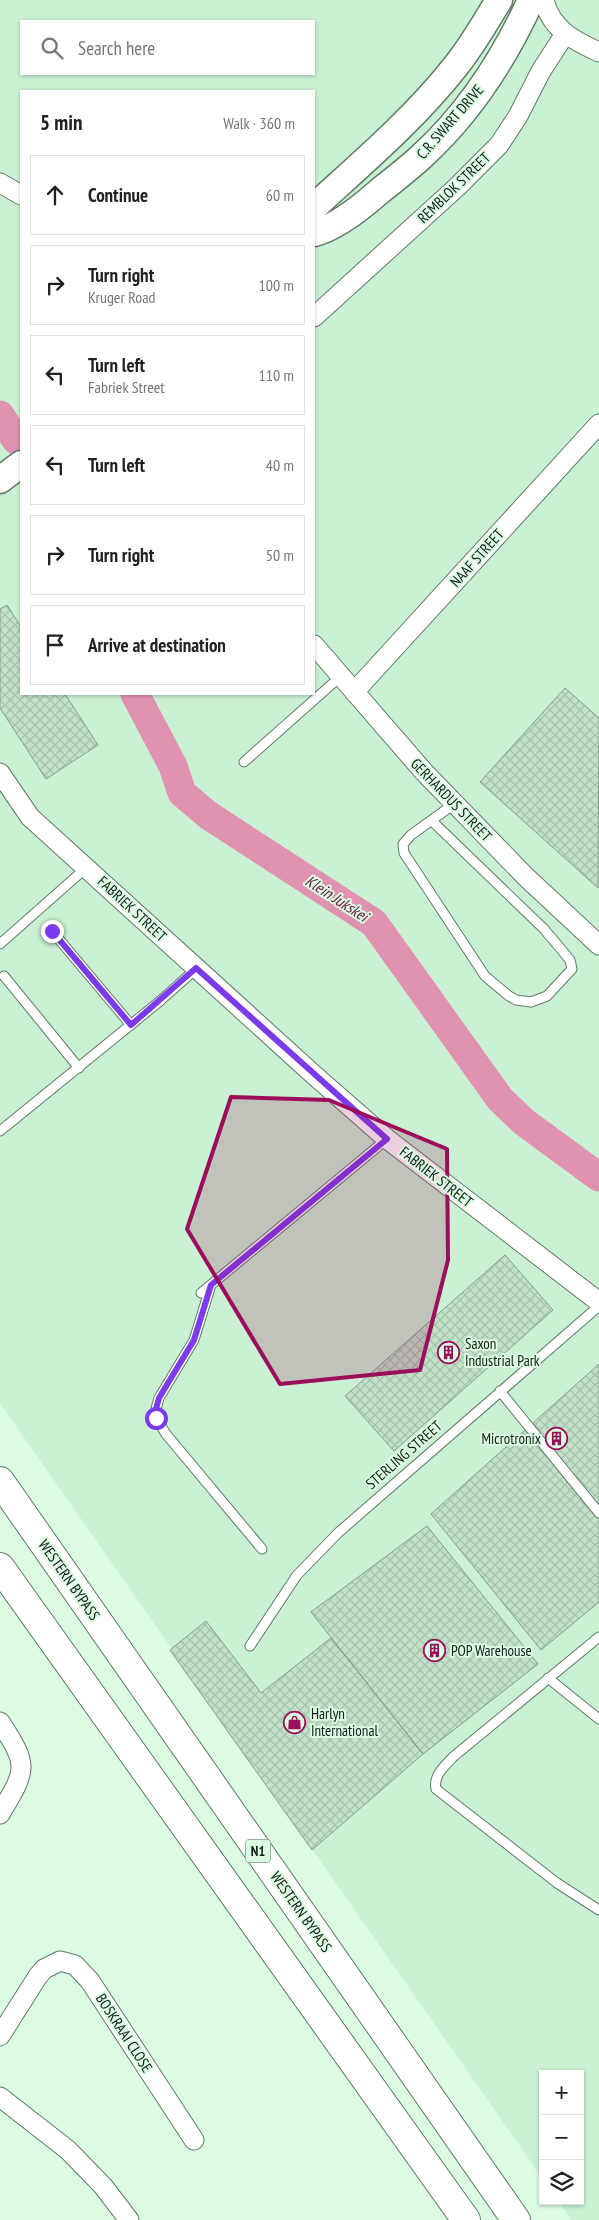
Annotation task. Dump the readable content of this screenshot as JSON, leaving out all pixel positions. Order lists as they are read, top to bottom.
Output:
{
  "streets": {
    "highway": ["WESTERN BYPASS", "N1"],
    "street": [
      "C.R. SWART DRIVE",
      "REMBLOK STREET",
      "NAAF STREET",
      "GERHARDUS STREET",
      "FABRIEK STREET",
      "BOSKRAAI CLOSE"
    ],
    "lane": ["STERLING STREET"]
  },
  "crossings": [
    ["NAAF STREET", "GERHARDUS STREET"]
  ],
  "water": ["Klein Jukskei"],
  "places": {
    "building": ["Saxon Industrial Park", "Microtronix", "POP Warehouse"],
    "shop": ["Harlyn International"]
  },
  "page": {
    "search": "Search here",
    "heading": ["5 min", "Walk · 360 m"],
    "list": [
      ["Continue", "60 m"],
      ["Turn right", "Kruger Road", "100 m"],
      ["Turn left", "Fabriek Street", "110 m"],
      ["Turn left", "40 m"],
      ["Turn right", "50 m"],
      "Arrive at destination"
    ],
    "map_buttons": ["+", "−"]
  }
}
